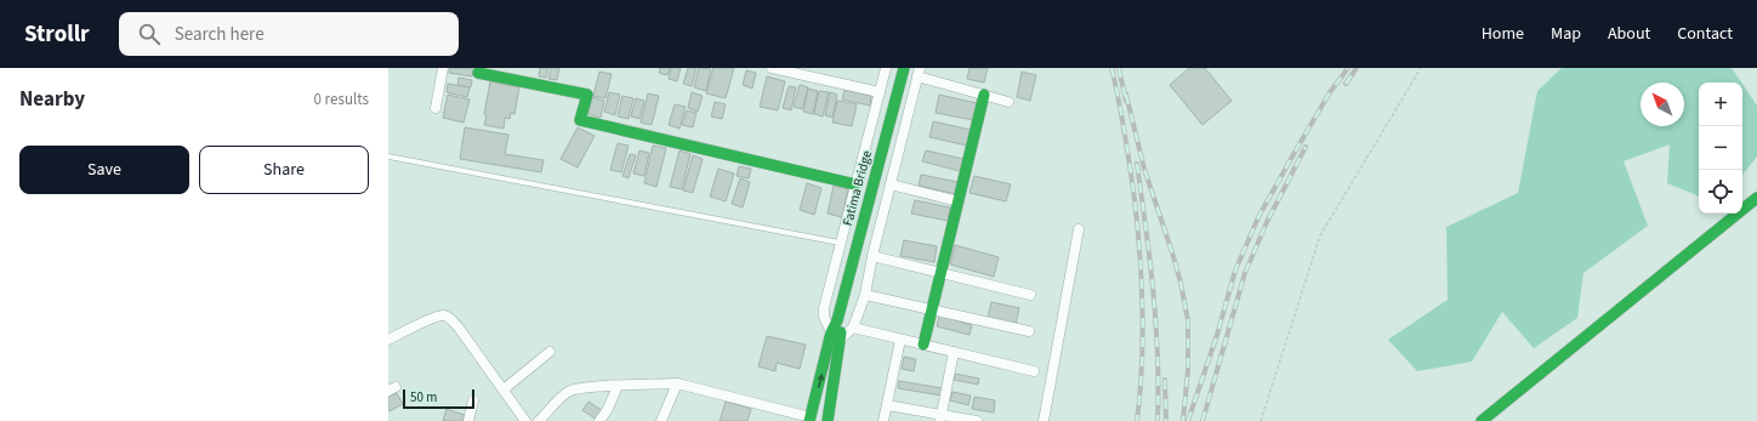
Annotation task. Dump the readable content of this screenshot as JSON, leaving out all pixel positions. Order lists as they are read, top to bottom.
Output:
{
  "streets": {
    "street": ["Fatima Bridge"]
  },
  "scale_bar": "50 m",
  "north": "top left",
  "page": {
    "header": "Strollr",
    "search": "Search here",
    "nav": [
      "Home",
      "Map",
      "About",
      "Contact"
    ],
    "heading": ["Nearby", "0 results"],
    "map_buttons": ["+", "−"],
    "buttons": ["Save", "Share"],
    "scale": "50 m"
  }
}
